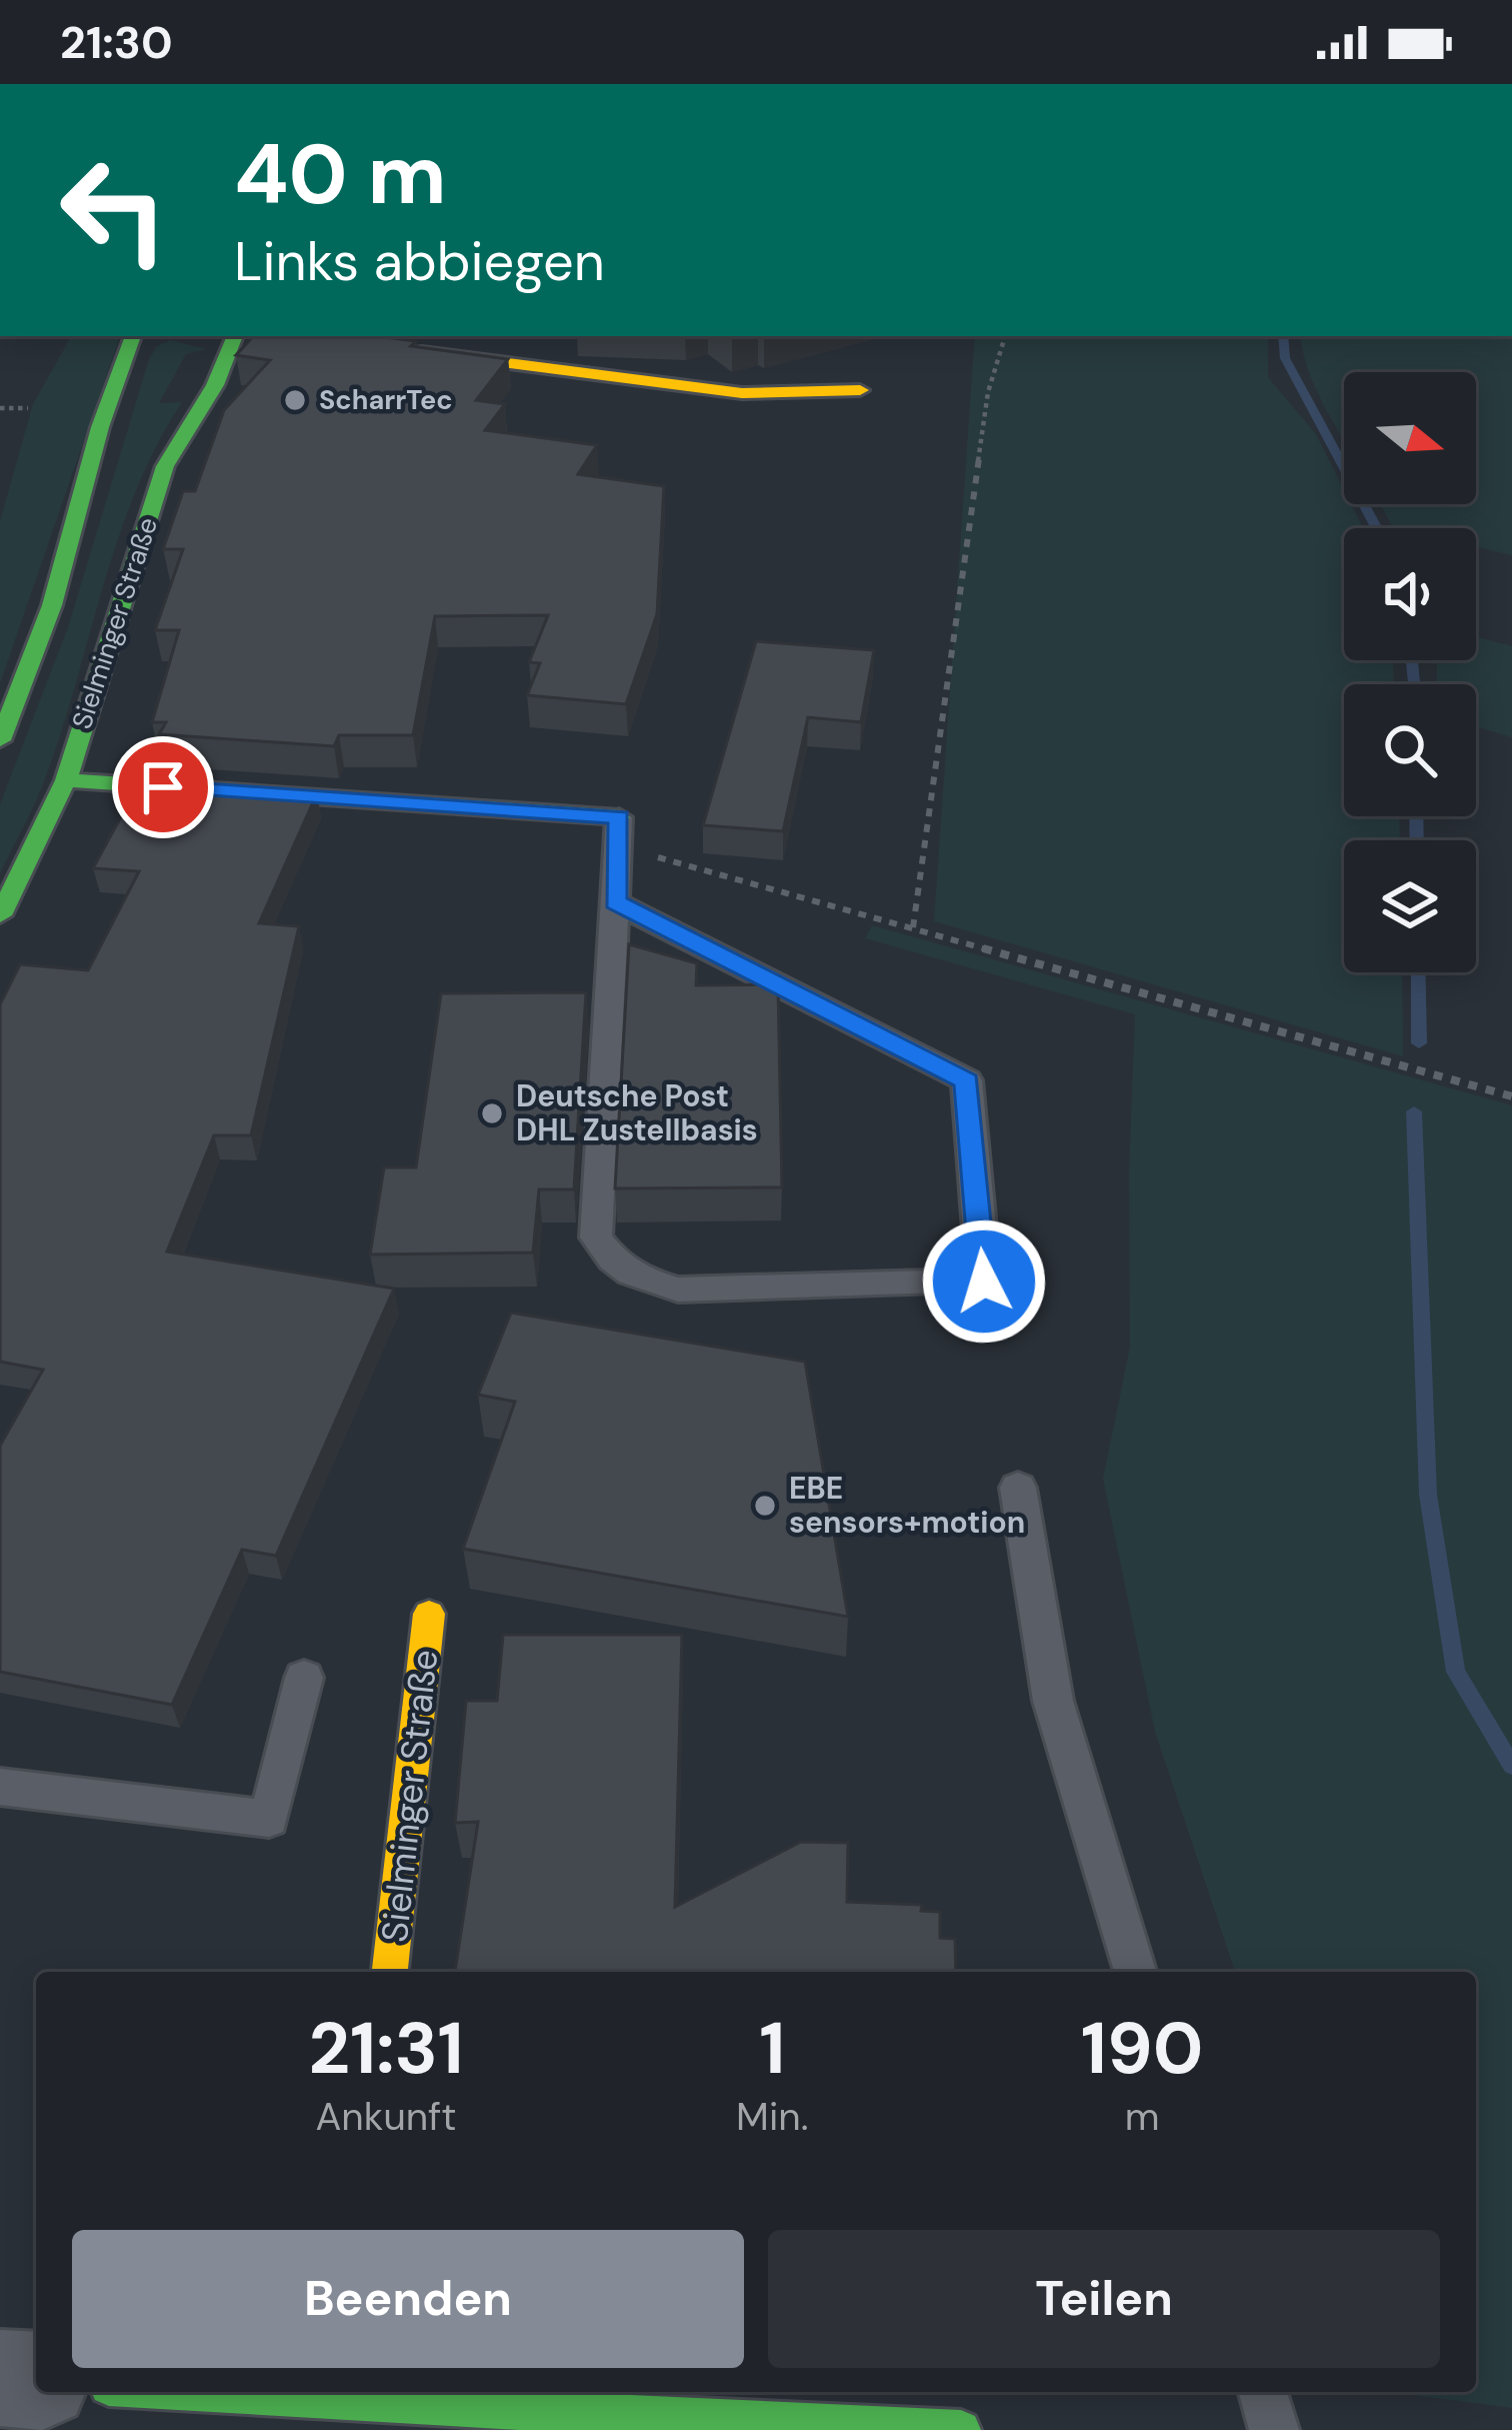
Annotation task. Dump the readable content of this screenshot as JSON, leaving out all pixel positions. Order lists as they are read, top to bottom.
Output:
{
  "streets": {
    "street": ["Sielminger Straße"]
  },
  "places": ["ScharrTec", "Deutsche Post DHL Zustellbasis", "EBE sensors+motion"],
  "north": "right",
  "page": {
    "status": "21:30",
    "turn": ["40 m", "Links abbiegen"],
    "eta": [
      "21:31",
      "Ankunft",
      "1",
      "Min.",
      "190",
      "m"
    ],
    "buttons": ["Beenden", "Teilen"]
  }
}
